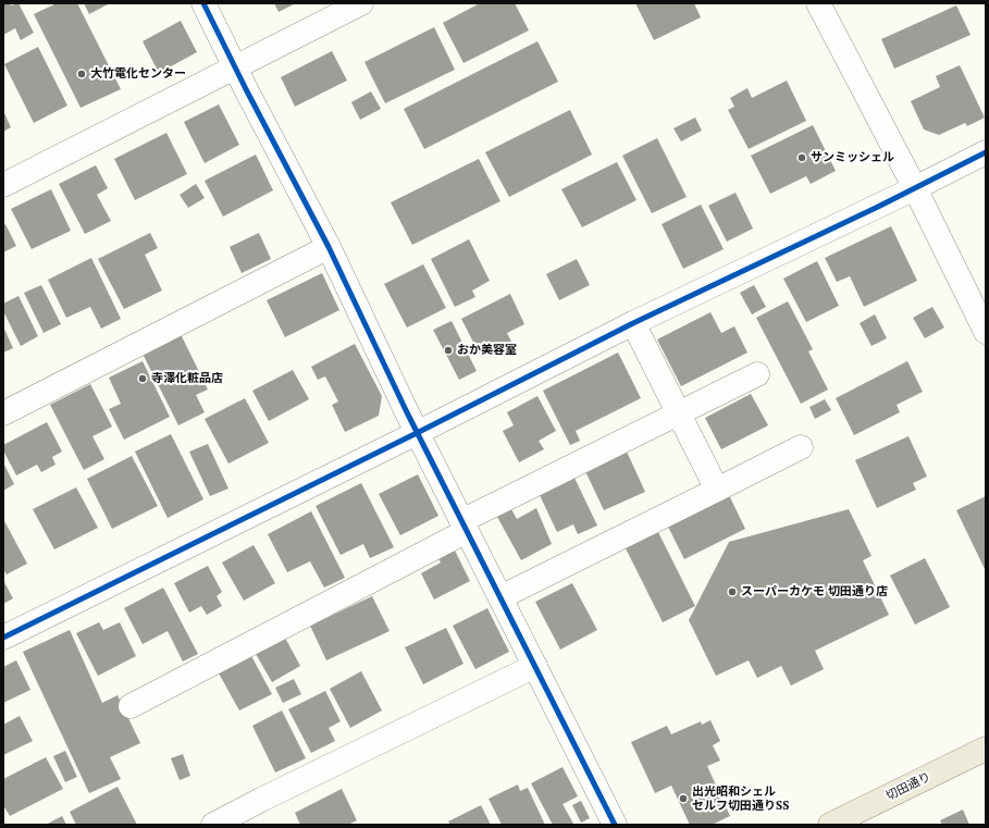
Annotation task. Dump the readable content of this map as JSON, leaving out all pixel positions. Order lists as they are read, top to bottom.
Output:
{
  "streets": {
    "main road": ["切田通り"]
  },
  "places": [
    "大竹電化センター",
    "サンミッシェル",
    "おか美容室",
    "寺澤化粧品店",
    "スーパーカケモ 切田通り店",
    "出光昭和シェル セルフ切田通りSS"
  ]
}
